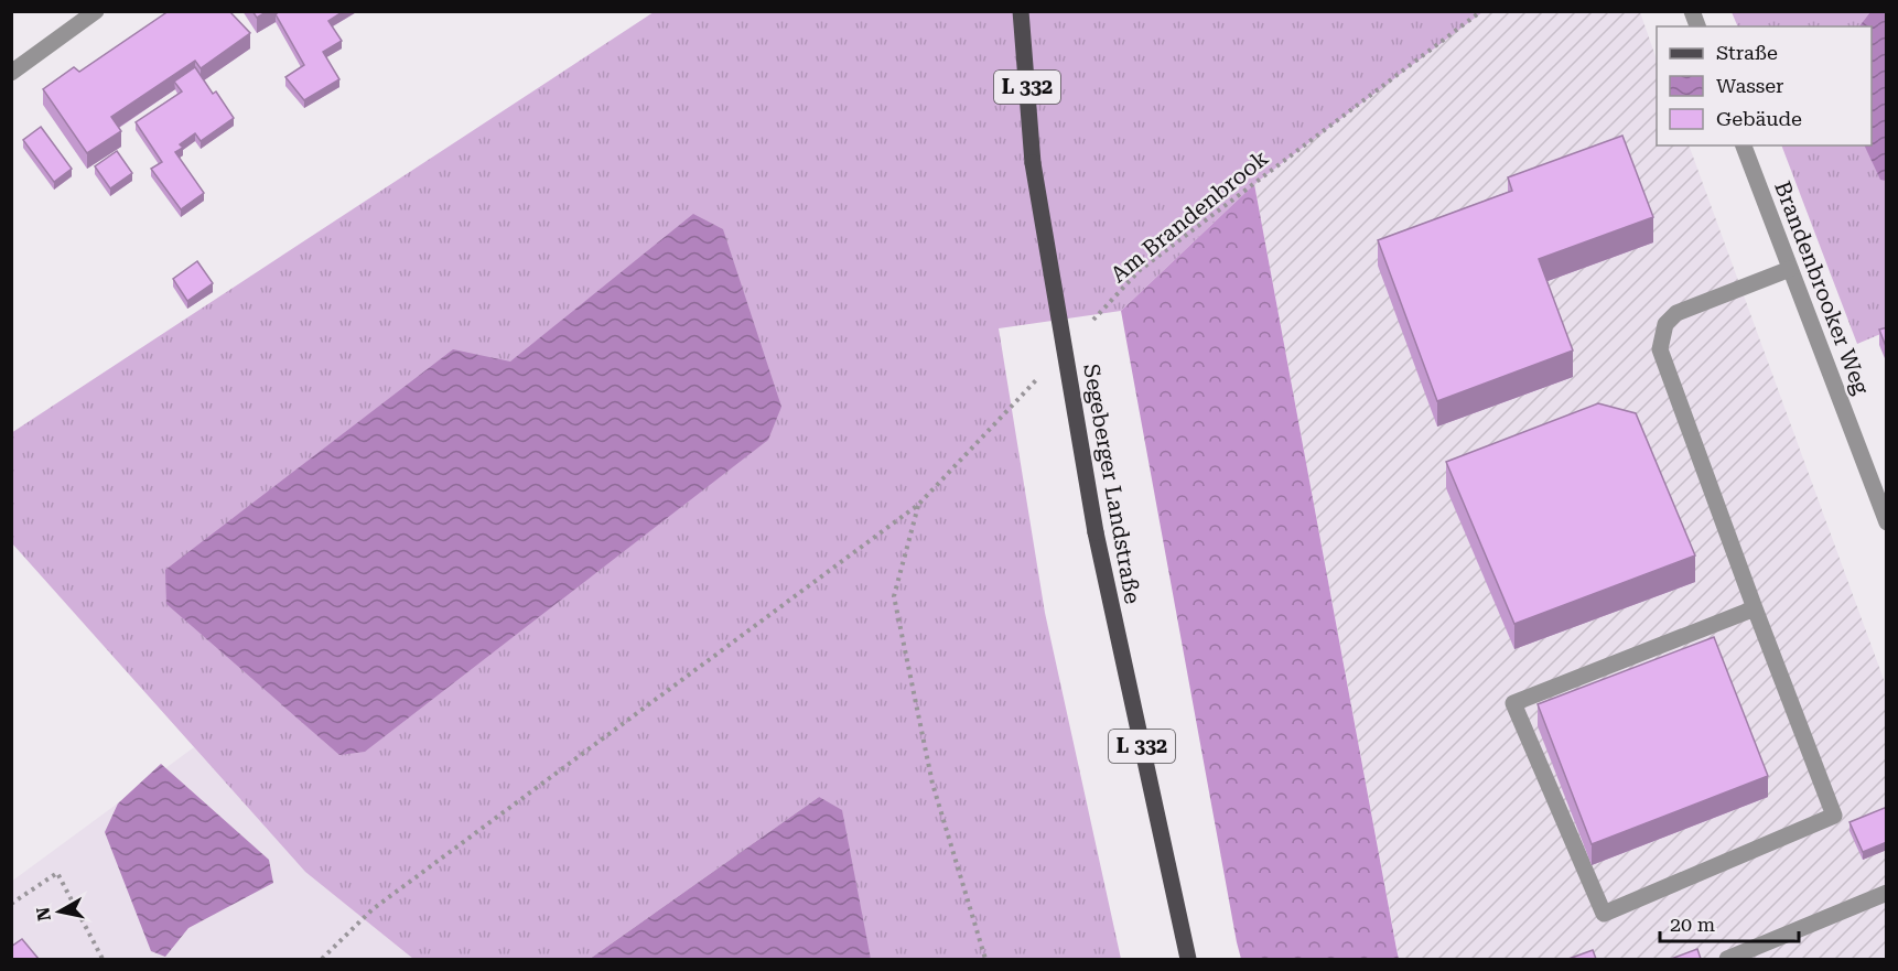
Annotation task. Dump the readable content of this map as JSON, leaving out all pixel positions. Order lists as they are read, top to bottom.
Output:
{
  "streets": {
    "main road": ["L 332", "Segeberger Landstraße"],
    "street": ["Brandenbrooker Weg"],
    "path": ["Am Brandenbrook"]
  },
  "legend": ["Straße", "Wasser", "Gebäude"],
  "scale_bar": "20 m",
  "north": "left"
}
